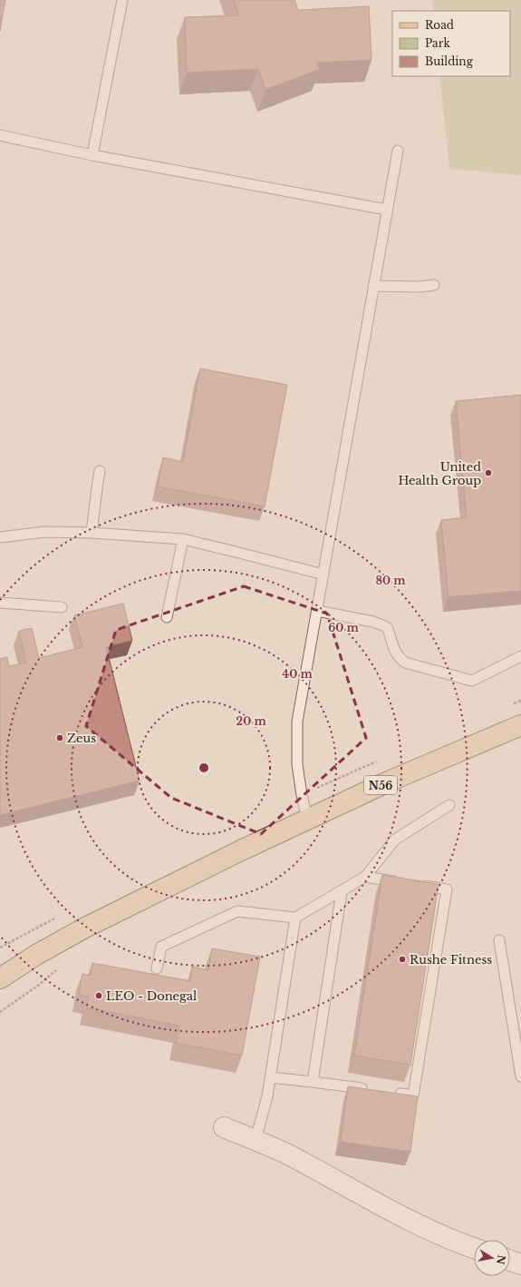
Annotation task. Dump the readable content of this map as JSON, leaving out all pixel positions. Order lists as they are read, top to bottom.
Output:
{
  "streets": {
    "main road": ["N56"]
  },
  "places": [
    "United Health Group",
    "Zeus",
    "Rushe Fitness",
    "LEO - Donegal"
  ],
  "legend": ["Road", "Park", "Building"],
  "north": "right",
  "rings": [
    "80 m",
    "60 m",
    "40 m",
    "20 m"
  ]
}
